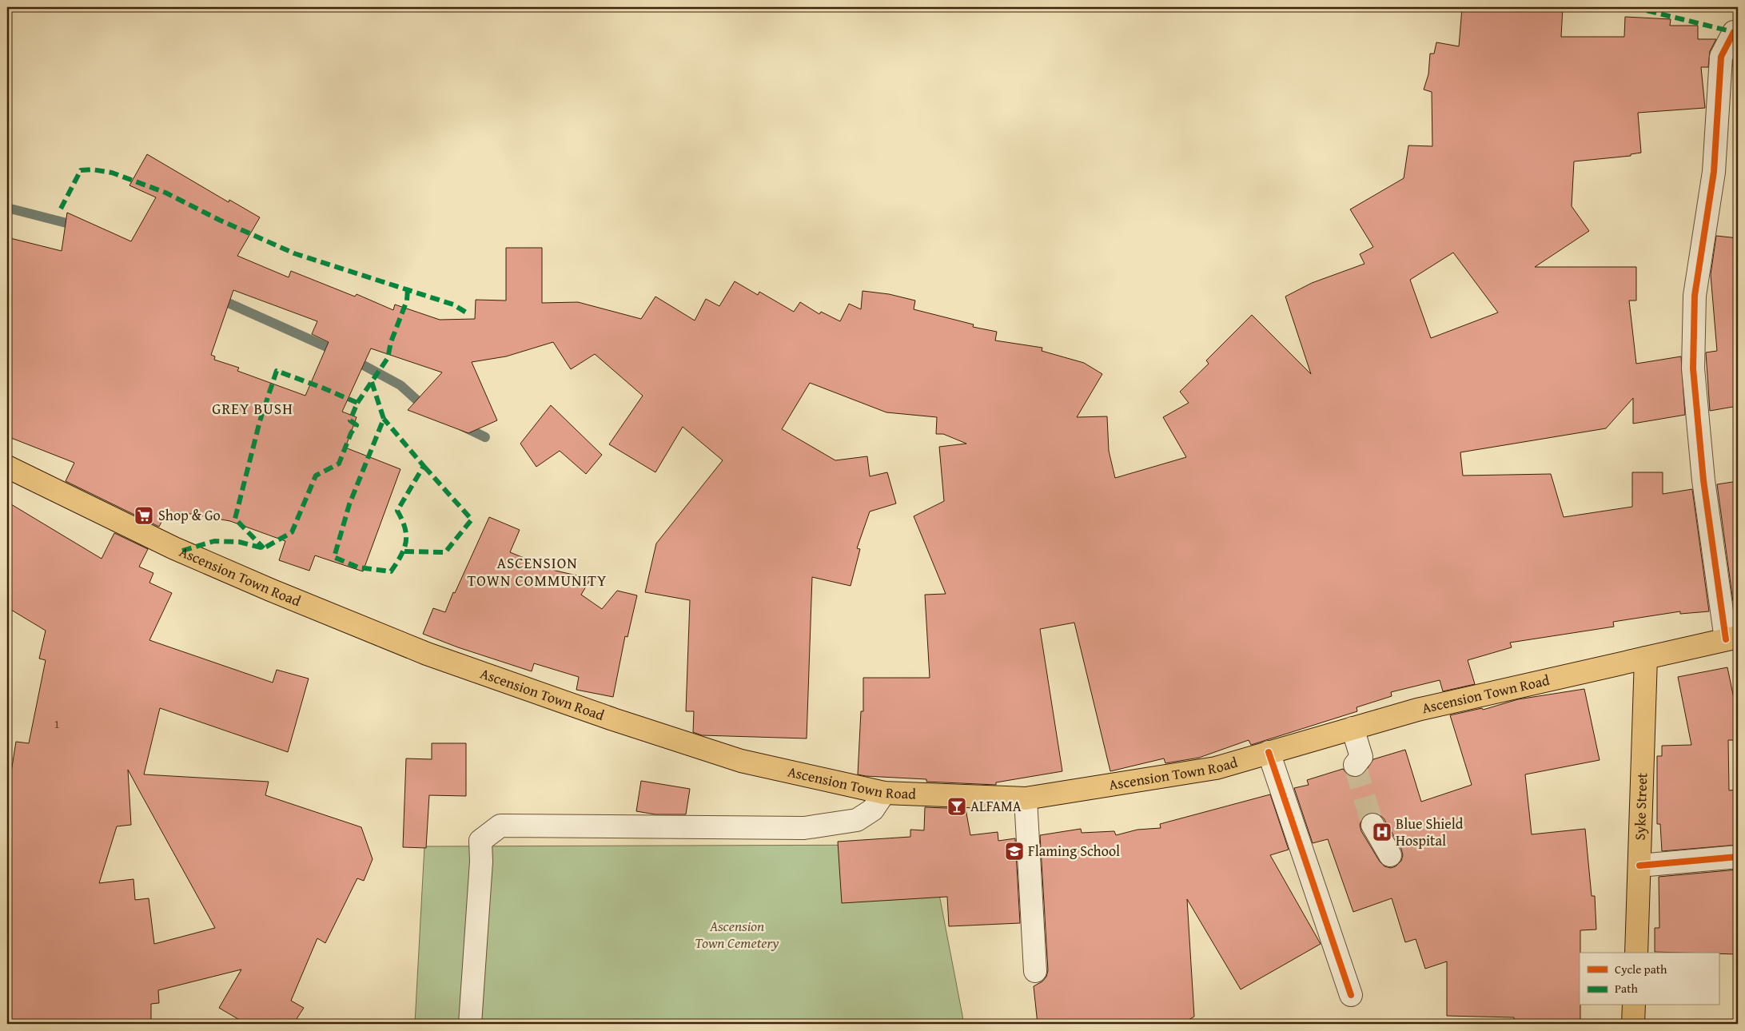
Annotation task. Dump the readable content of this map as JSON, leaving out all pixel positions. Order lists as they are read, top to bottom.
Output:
{
  "streets": {
    "main road": ["Ascension Town Road", "Syke Street"]
  },
  "crossings": [
    ["Ascension Town Road", "Syke Street"]
  ],
  "districts": ["GREY BUSH", "ASCENSION TOWN COMMUNITY"],
  "parks": ["Ascension Town Cemetery"],
  "places": {
    "supermarket": ["Shop & Go"],
    "bar": ["ALFAMA"],
    "hospital": ["Blue Shield Hospital"],
    "school or university": ["Flaming School"]
  },
  "house_numbers": ["1"],
  "legend": ["Cycle path", "Path"]
}
